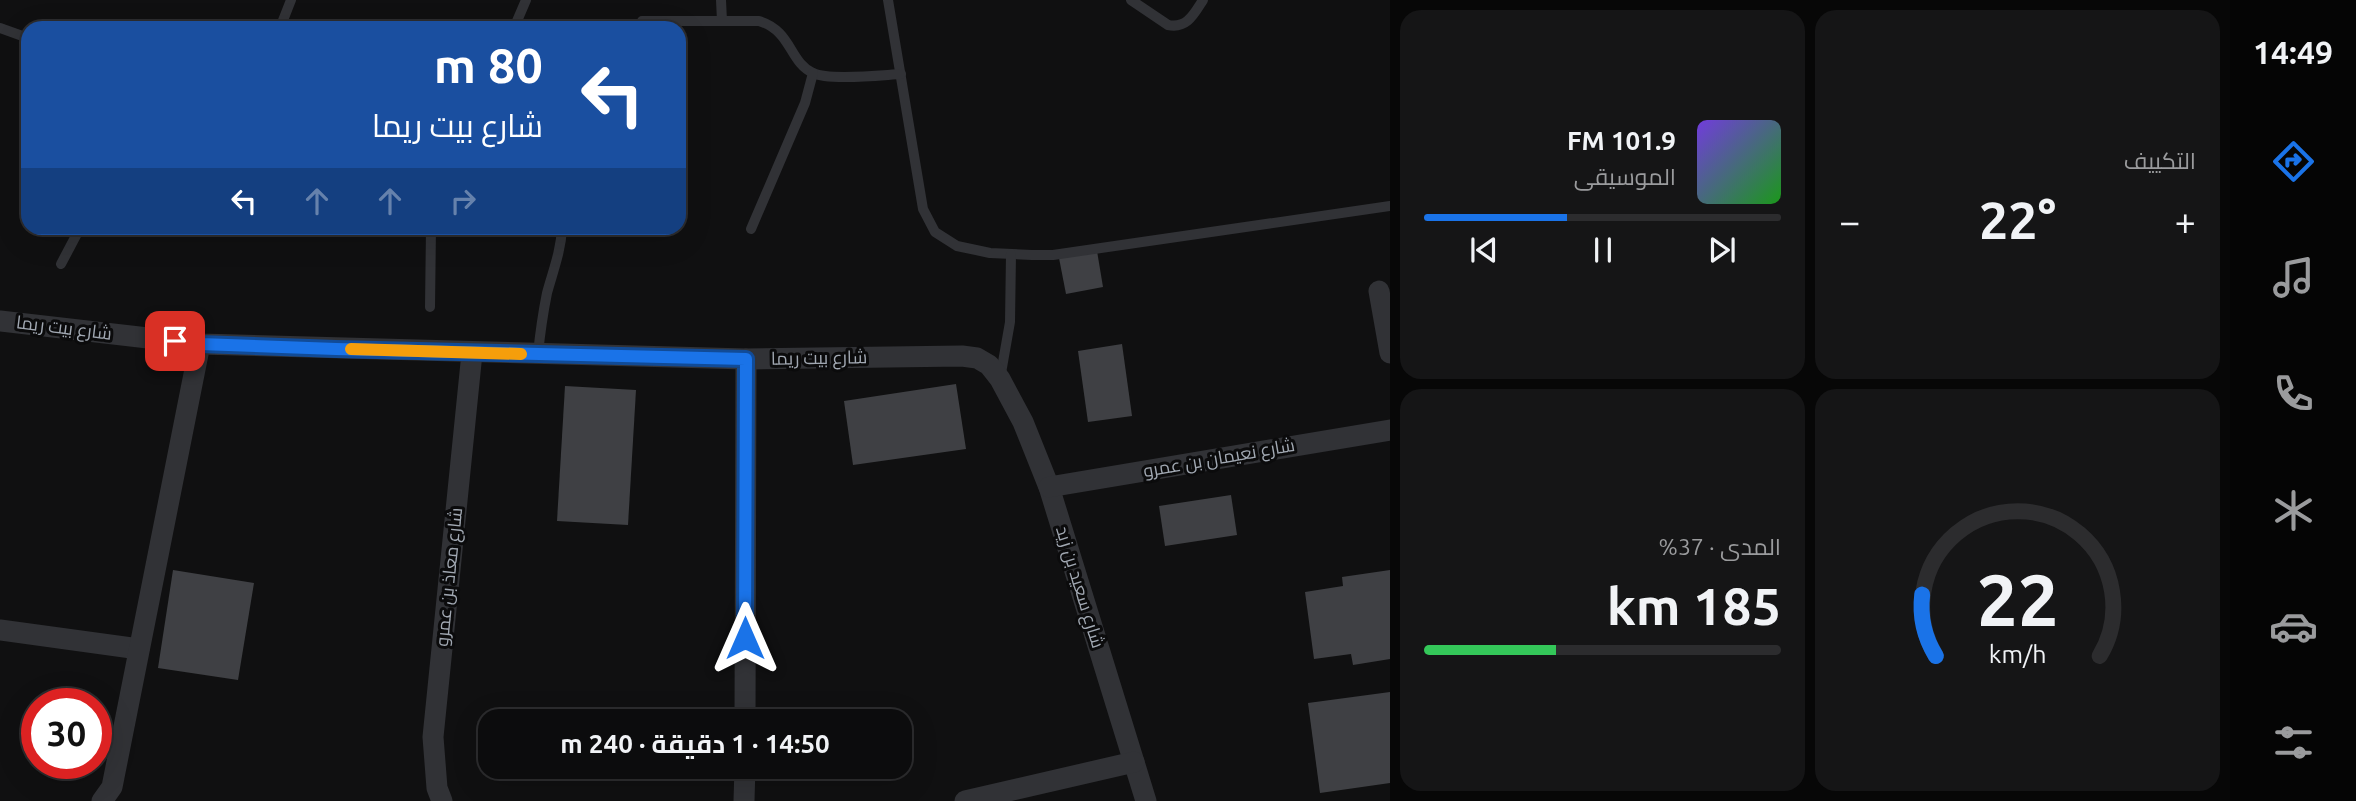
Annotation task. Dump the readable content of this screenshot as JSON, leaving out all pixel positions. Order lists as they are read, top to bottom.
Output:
{
  "streets": {
    "street": [
      "شارع بيت ريما",
      "شارع نعيمان بن عمرو",
      "شارع معاذ بن عمرو",
      "شارع سعيد بن زيد"
    ]
  },
  "crossings": [
    ["شارع بيت ريما", "شارع معاذ بن عمرو"],
    ["شارع بيت ريما", "شارع سعيد بن زيد"],
    ["شارع نعيمان بن عمرو", "شارع سعيد بن زيد"]
  ],
  "page": {
    "tabs": "14:49",
    "tile": [
      "التكييف",
      ["المدى · 37%", "185 km"]
    ],
    "turn": ["80 m", "شارع بيت ريما"],
    "song": ["101.9 FM", "الموسيقى"],
    "heat": ["−", "22°", "+"],
    "limit": "30",
    "trip": "14:50 · 1 دقيقة · 240 m",
    "gauge": ["22", "km/h"]
  }
}
